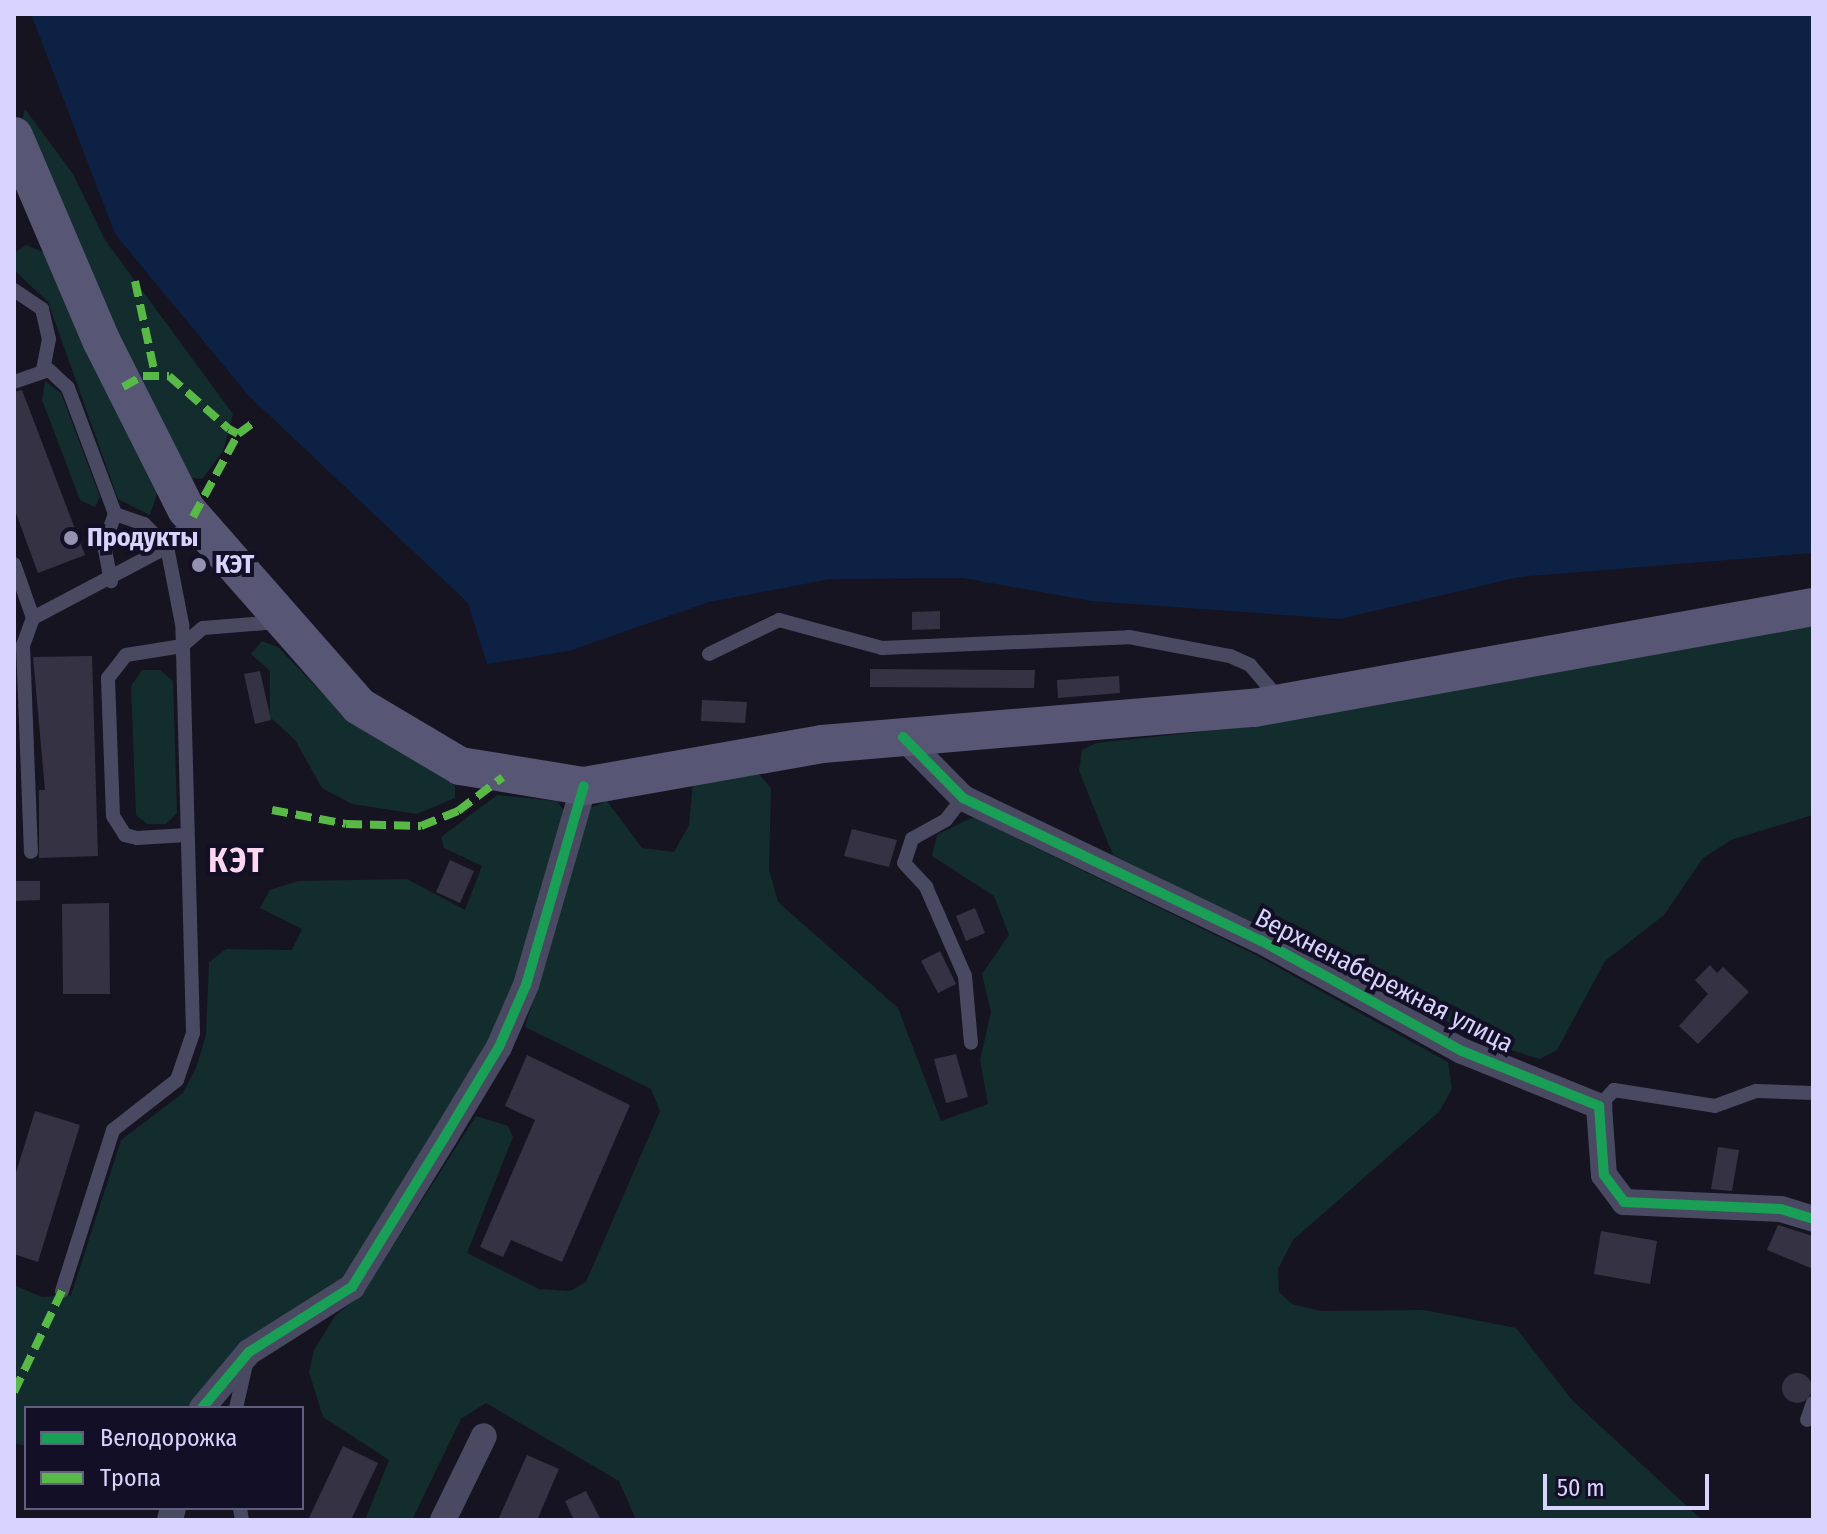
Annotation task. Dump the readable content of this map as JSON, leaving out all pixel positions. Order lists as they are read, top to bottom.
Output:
{
  "streets": {
    "street": ["Верхненабережная улица"]
  },
  "districts": ["КЭТ"],
  "places": ["Продукты", "КЭТ"],
  "legend": ["Велодорожка", "Тропа"],
  "scale_bar": "50 m"
}
